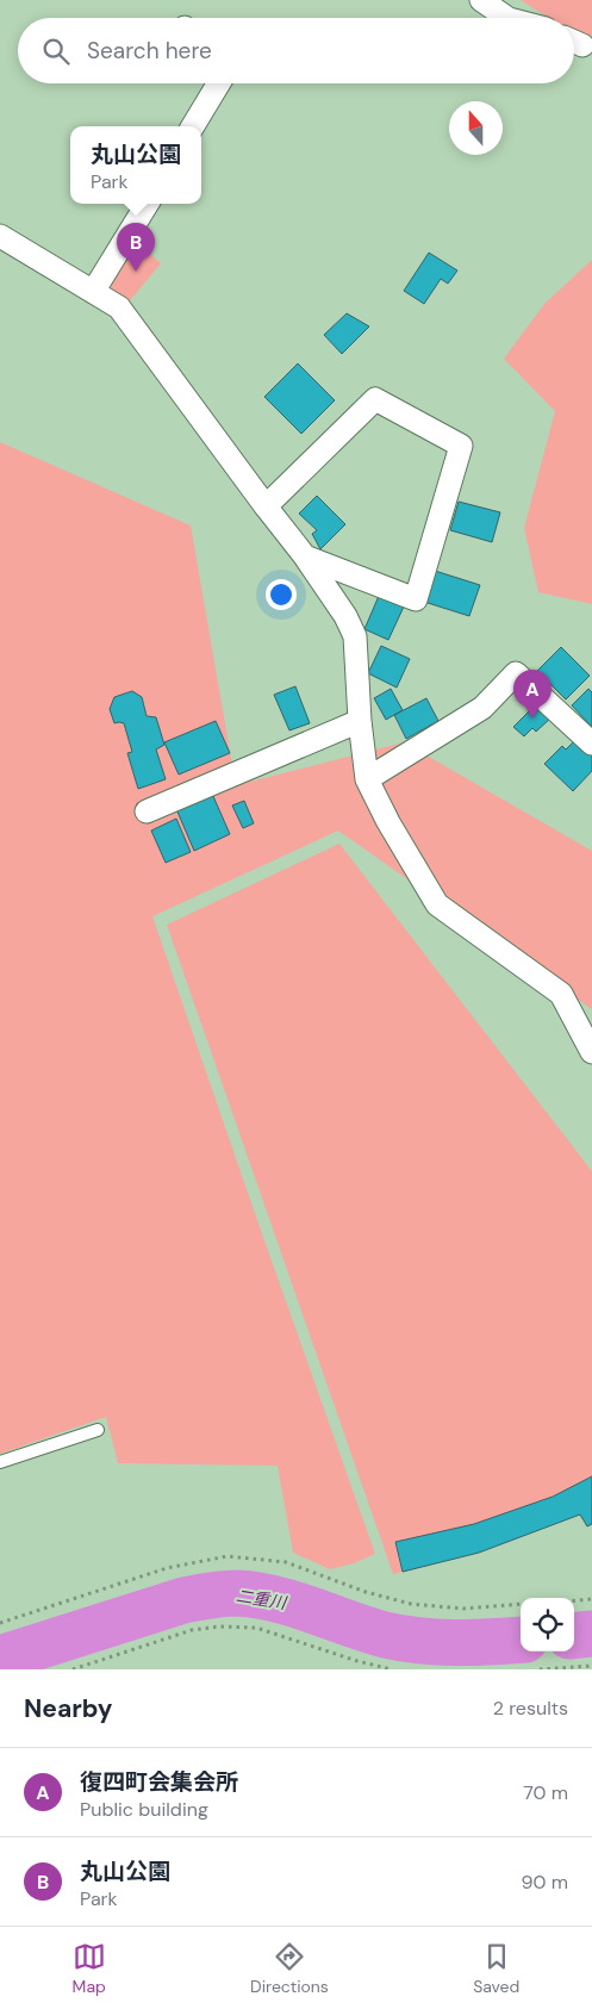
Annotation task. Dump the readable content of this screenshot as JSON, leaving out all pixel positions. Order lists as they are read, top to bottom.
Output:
{
  "water": ["二重川"],
  "north": "top",
  "page": {
    "search": "Search here",
    "popup": ["丸山公園", "Park"],
    "pins": ["B", "A"],
    "heading": ["Nearby", "2 results"],
    "list": [
      {
        "mark": "A",
        "name": "復四町会集会所",
        "note": "Public building",
        "value": "70 m"
      },
      {
        "mark": "B",
        "name": "丸山公園",
        "note": "Park",
        "value": "90 m"
      }
    ],
    "nav": ["Map", "Directions", "Saved"]
  }
}
